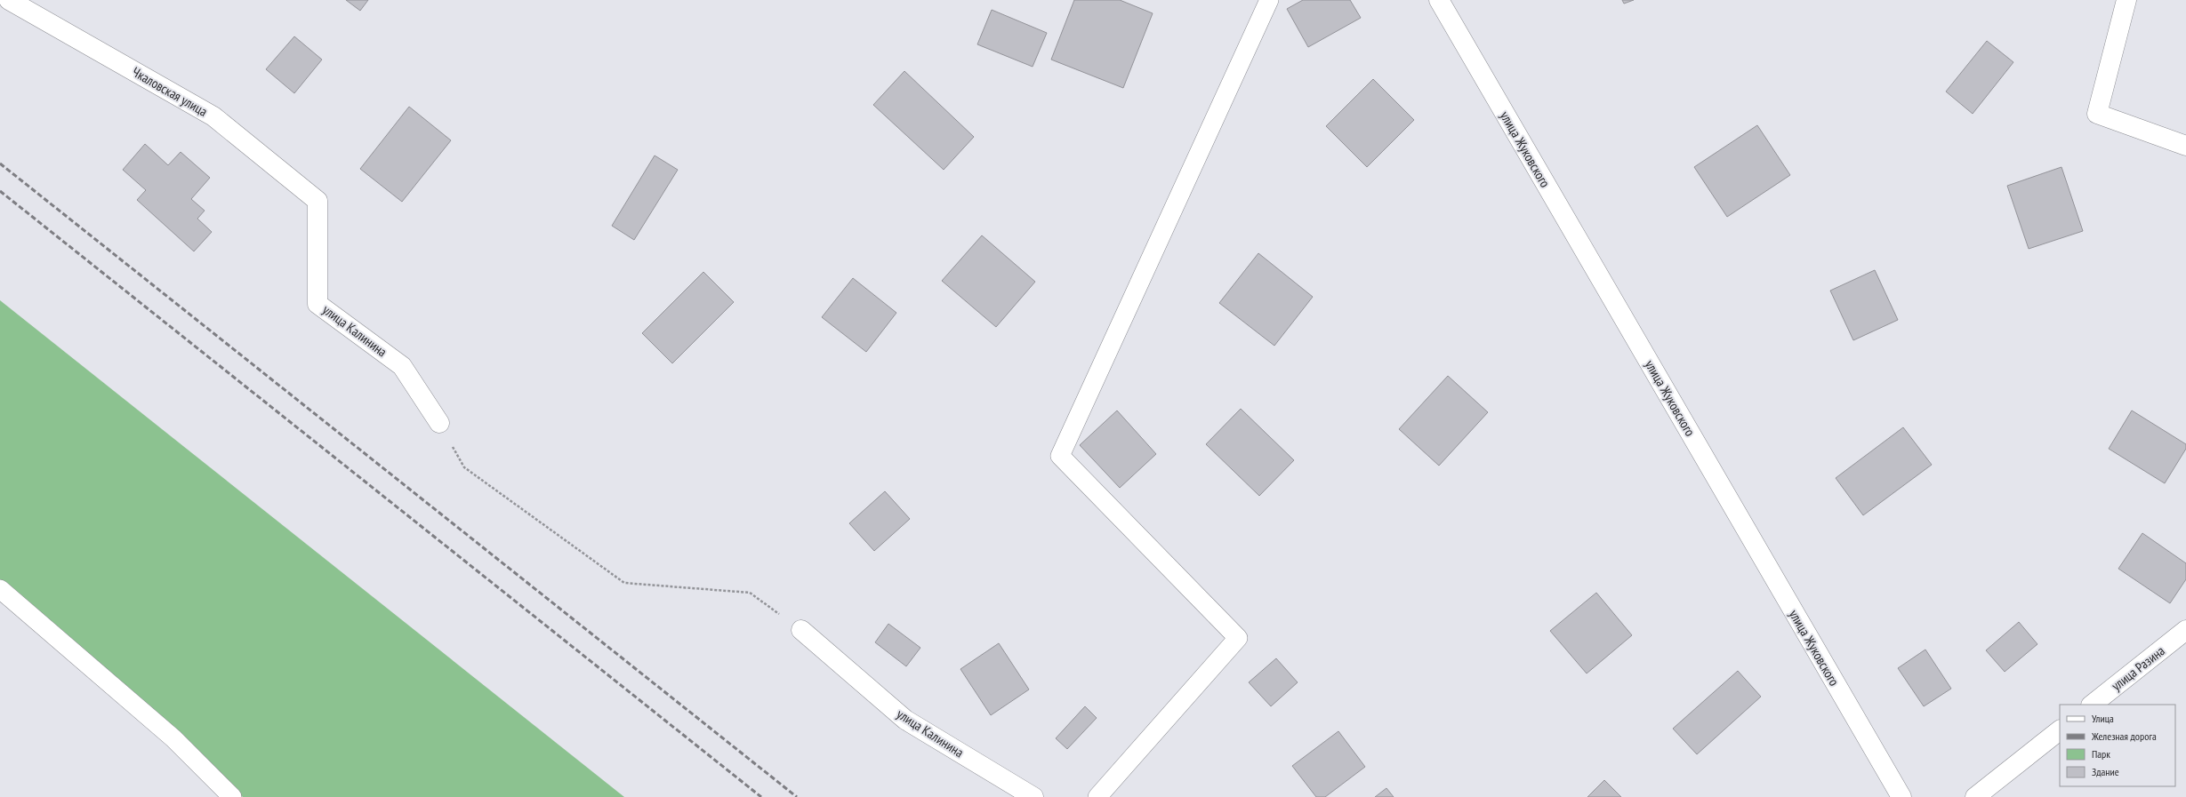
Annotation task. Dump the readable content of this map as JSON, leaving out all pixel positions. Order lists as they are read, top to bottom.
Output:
{
  "streets": {
    "street": [
      "Чкаловская улица",
      "улица Жуковского",
      "улица Калинина",
      "улица Разина"
    ]
  },
  "crossings": [
    ["Чкаловская улица", "улица Калинина"]
  ],
  "legend": [
    "Улица",
    "Железная дорога",
    "Парк",
    "Здание"
  ]
}
